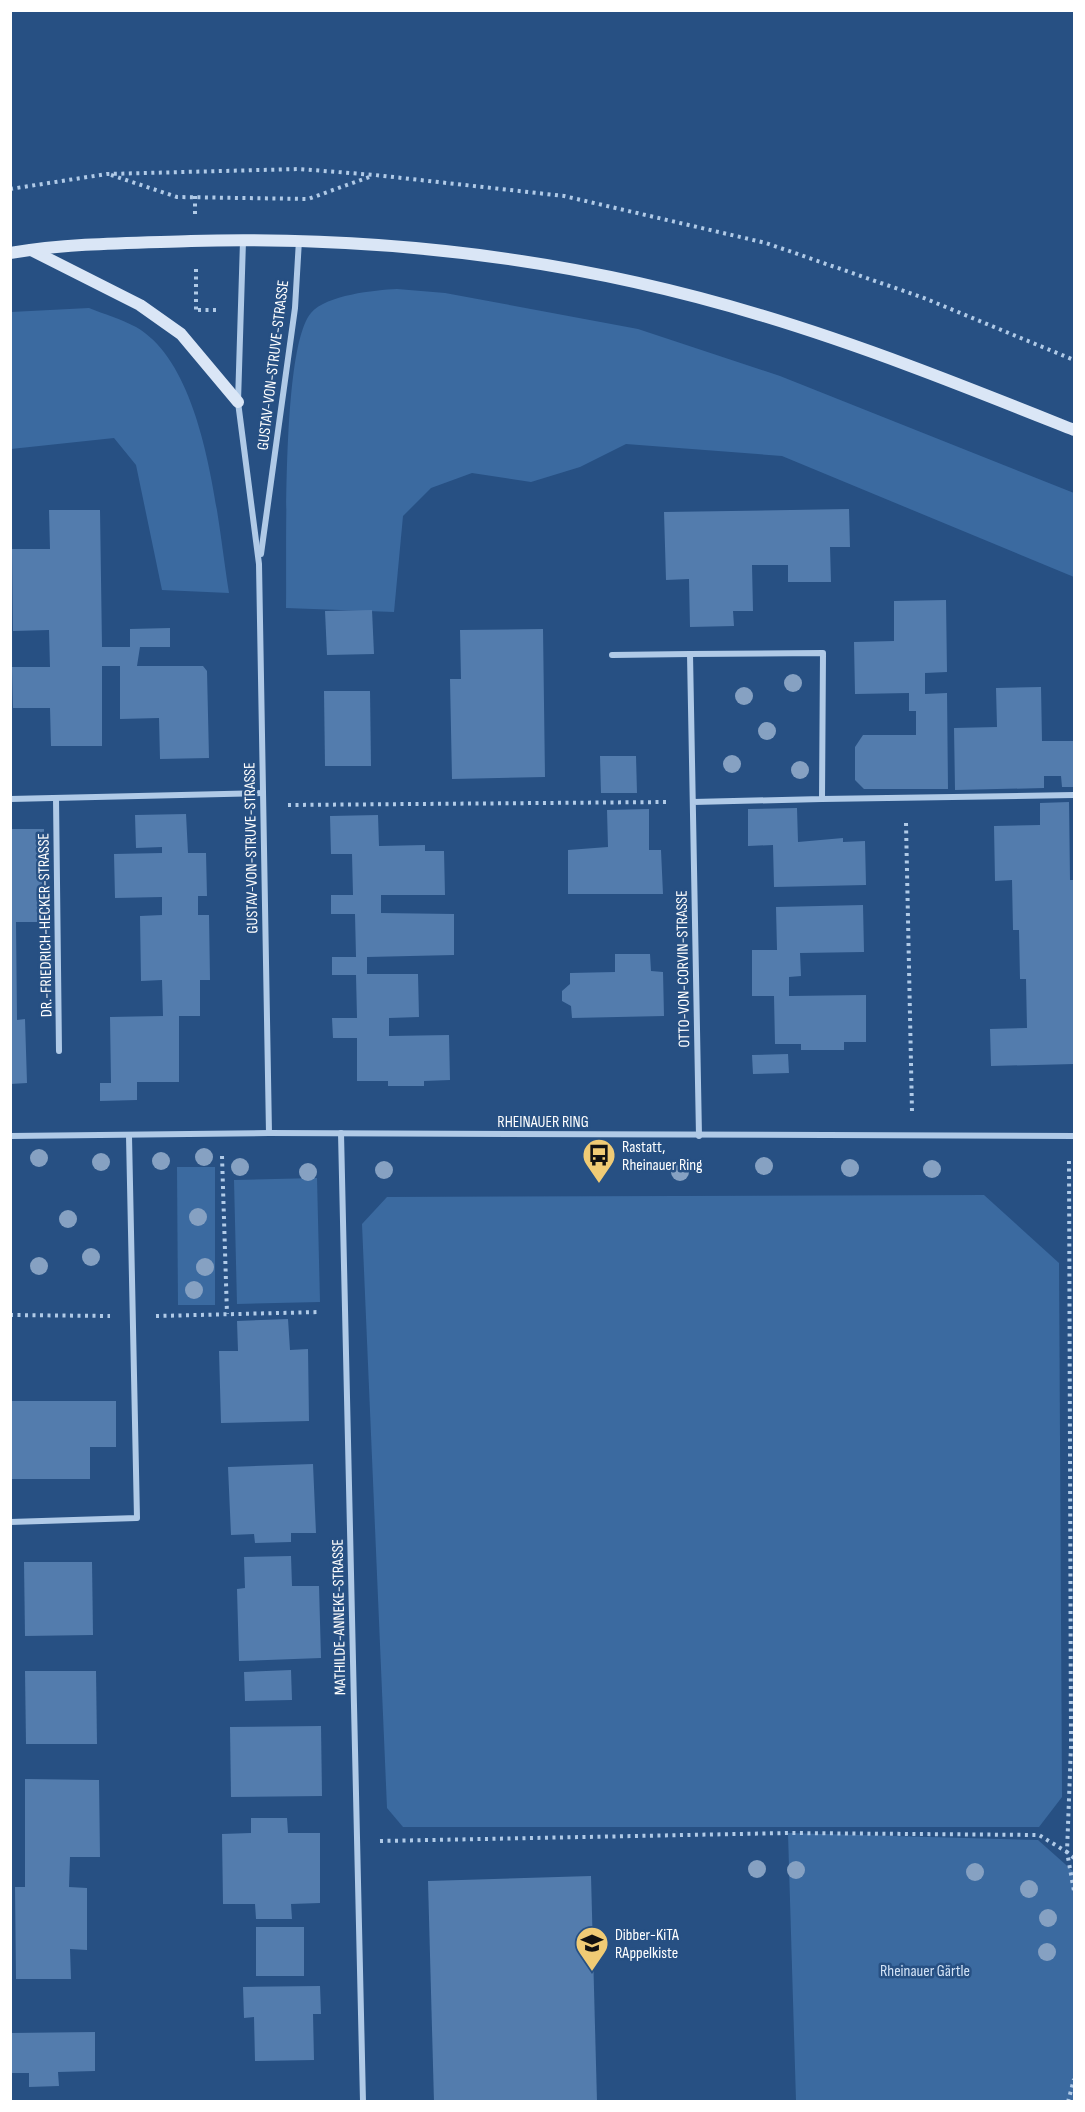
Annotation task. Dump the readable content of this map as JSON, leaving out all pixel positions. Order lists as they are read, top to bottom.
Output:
{
  "streets": {
    "street": [
      "GUSTAV-VON-STRUVE-STRASSE",
      "DR.-FRIEDRICH-HECKER-STRASSE",
      "OTTO-VON-CORVIN-STRASSE",
      "RHEINAUER RING",
      "MATHILDE-ANNEKE-STRASSE"
    ]
  },
  "crossings": [
    ["GUSTAV-VON-STRUVE-STRASSE", "RHEINAUER RING"],
    ["OTTO-VON-CORVIN-STRASSE", "RHEINAUER RING"],
    ["RHEINAUER RING", "MATHILDE-ANNEKE-STRASSE"]
  ],
  "parks": ["Rheinauer Gärtle"],
  "places": {
    "bus stop": ["Rastatt, Rheinauer Ring"],
    "school or university": ["Dibber-KiTA RAppelkiste"]
  }
}
